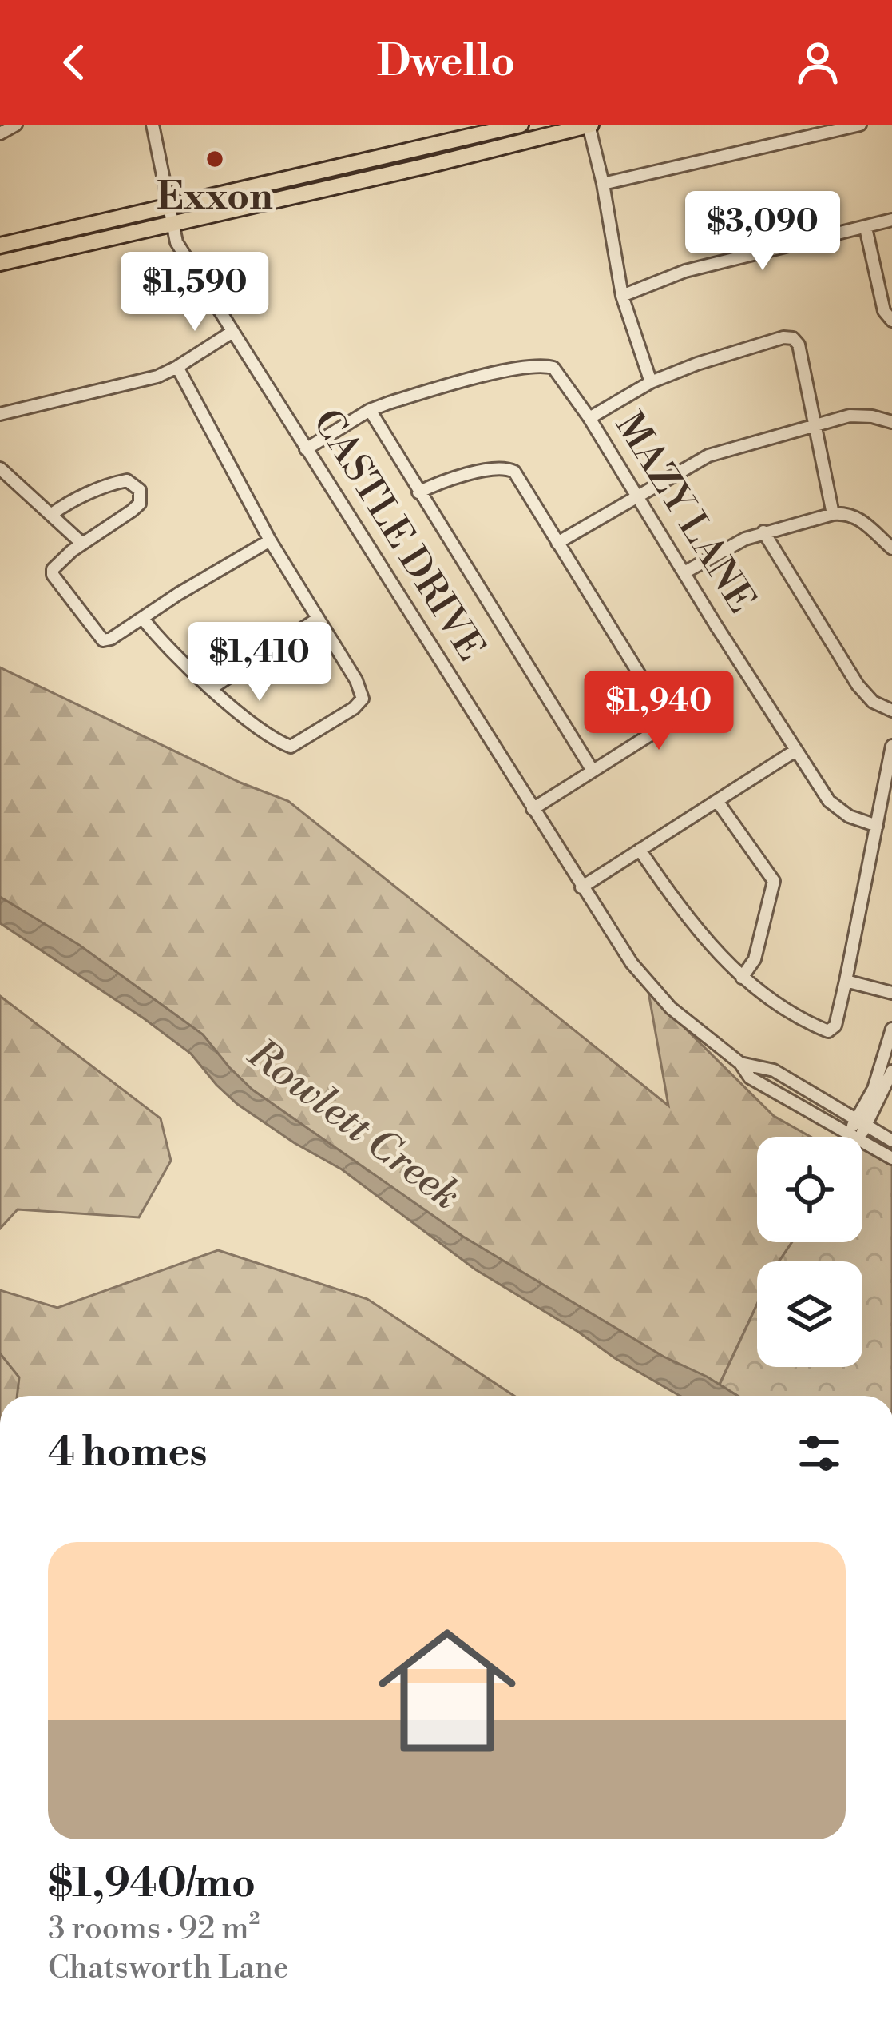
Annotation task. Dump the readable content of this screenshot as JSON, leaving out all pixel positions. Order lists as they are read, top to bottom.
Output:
{
  "streets": {
    "street": ["MAZY LANE", "CASTLE DRIVE"]
  },
  "water": ["Rowlett Creek"],
  "places": ["Exxon"],
  "page": {
    "header": "Dwello",
    "price": [
      "$3,090",
      "$1,590",
      "$1,410",
      "$1,940"
    ],
    "heading": "4 homes",
    "list": [
      {
        "name": "$1,940/mo",
        "note": "3 rooms · 92 m² · Chatsworth Lane"
      }
    ]
  }
}
